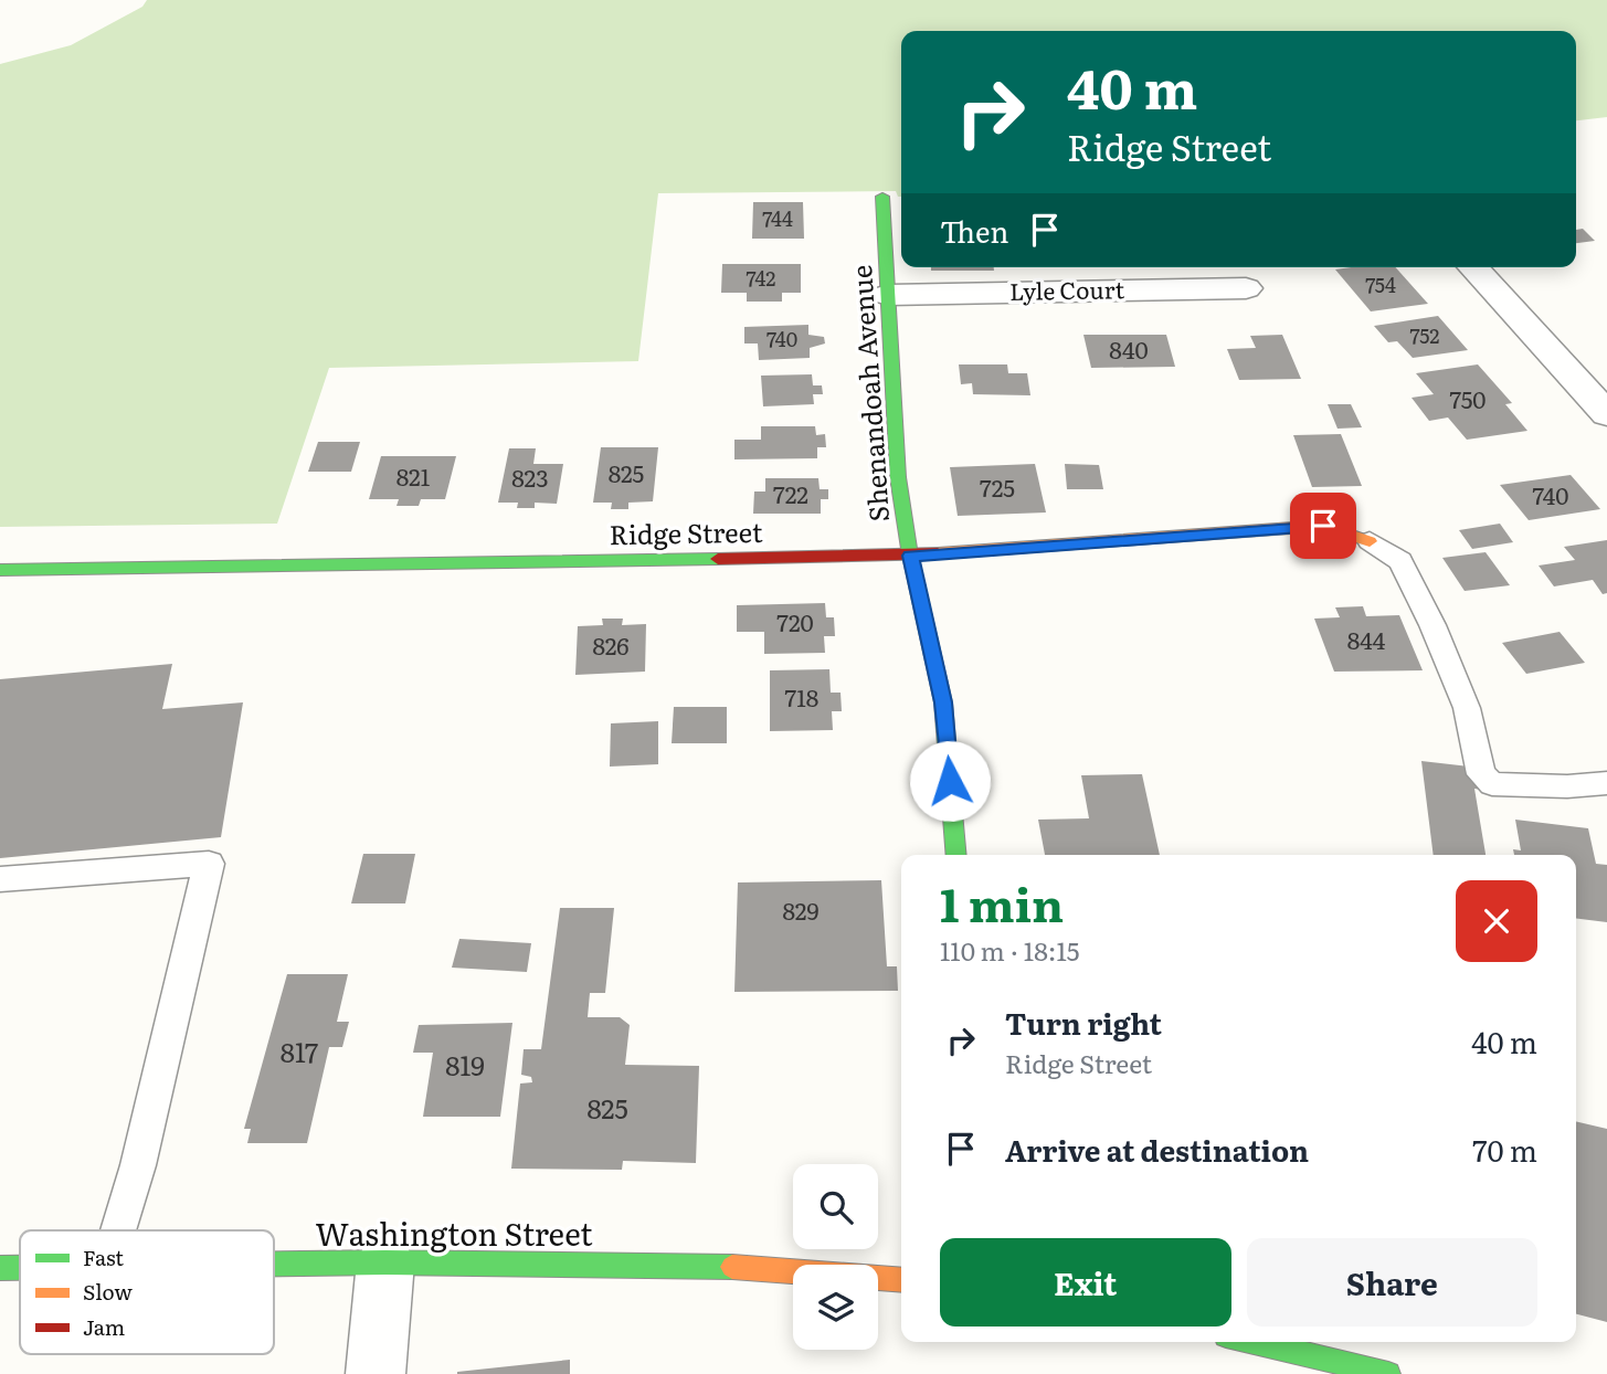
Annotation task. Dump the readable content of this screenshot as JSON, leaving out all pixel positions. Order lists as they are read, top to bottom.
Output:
{
  "streets": {
    "street": [
      "Lyle Court",
      "Shenandoah Avenue",
      "Ridge Street",
      "Washington Street"
    ]
  },
  "crossings": [
    ["Lyle Court", "Shenandoah Avenue"],
    ["Shenandoah Avenue", "Ridge Street"]
  ],
  "house_numbers": [
    "744",
    "742",
    "754",
    "752",
    "740",
    "840",
    "750",
    "825",
    "821",
    "823",
    "725",
    "722",
    "740",
    "720",
    "844",
    "826",
    "718",
    "829",
    "817",
    "819",
    "825"
  ],
  "legend": ["Fast", "Slow", "Jam"],
  "page": {
    "turn": ["40 m", "Ridge Street"],
    "then": "Then",
    "heading": ["1 min", "110 m · 18:15"],
    "list": [
      {
        "name": "Turn right",
        "note": "Ridge Street",
        "value": "40 m"
      },
      {
        "name": "Arrive at destination",
        "value": "70 m"
      }
    ],
    "buttons": ["Exit", "Share"]
  }
}
